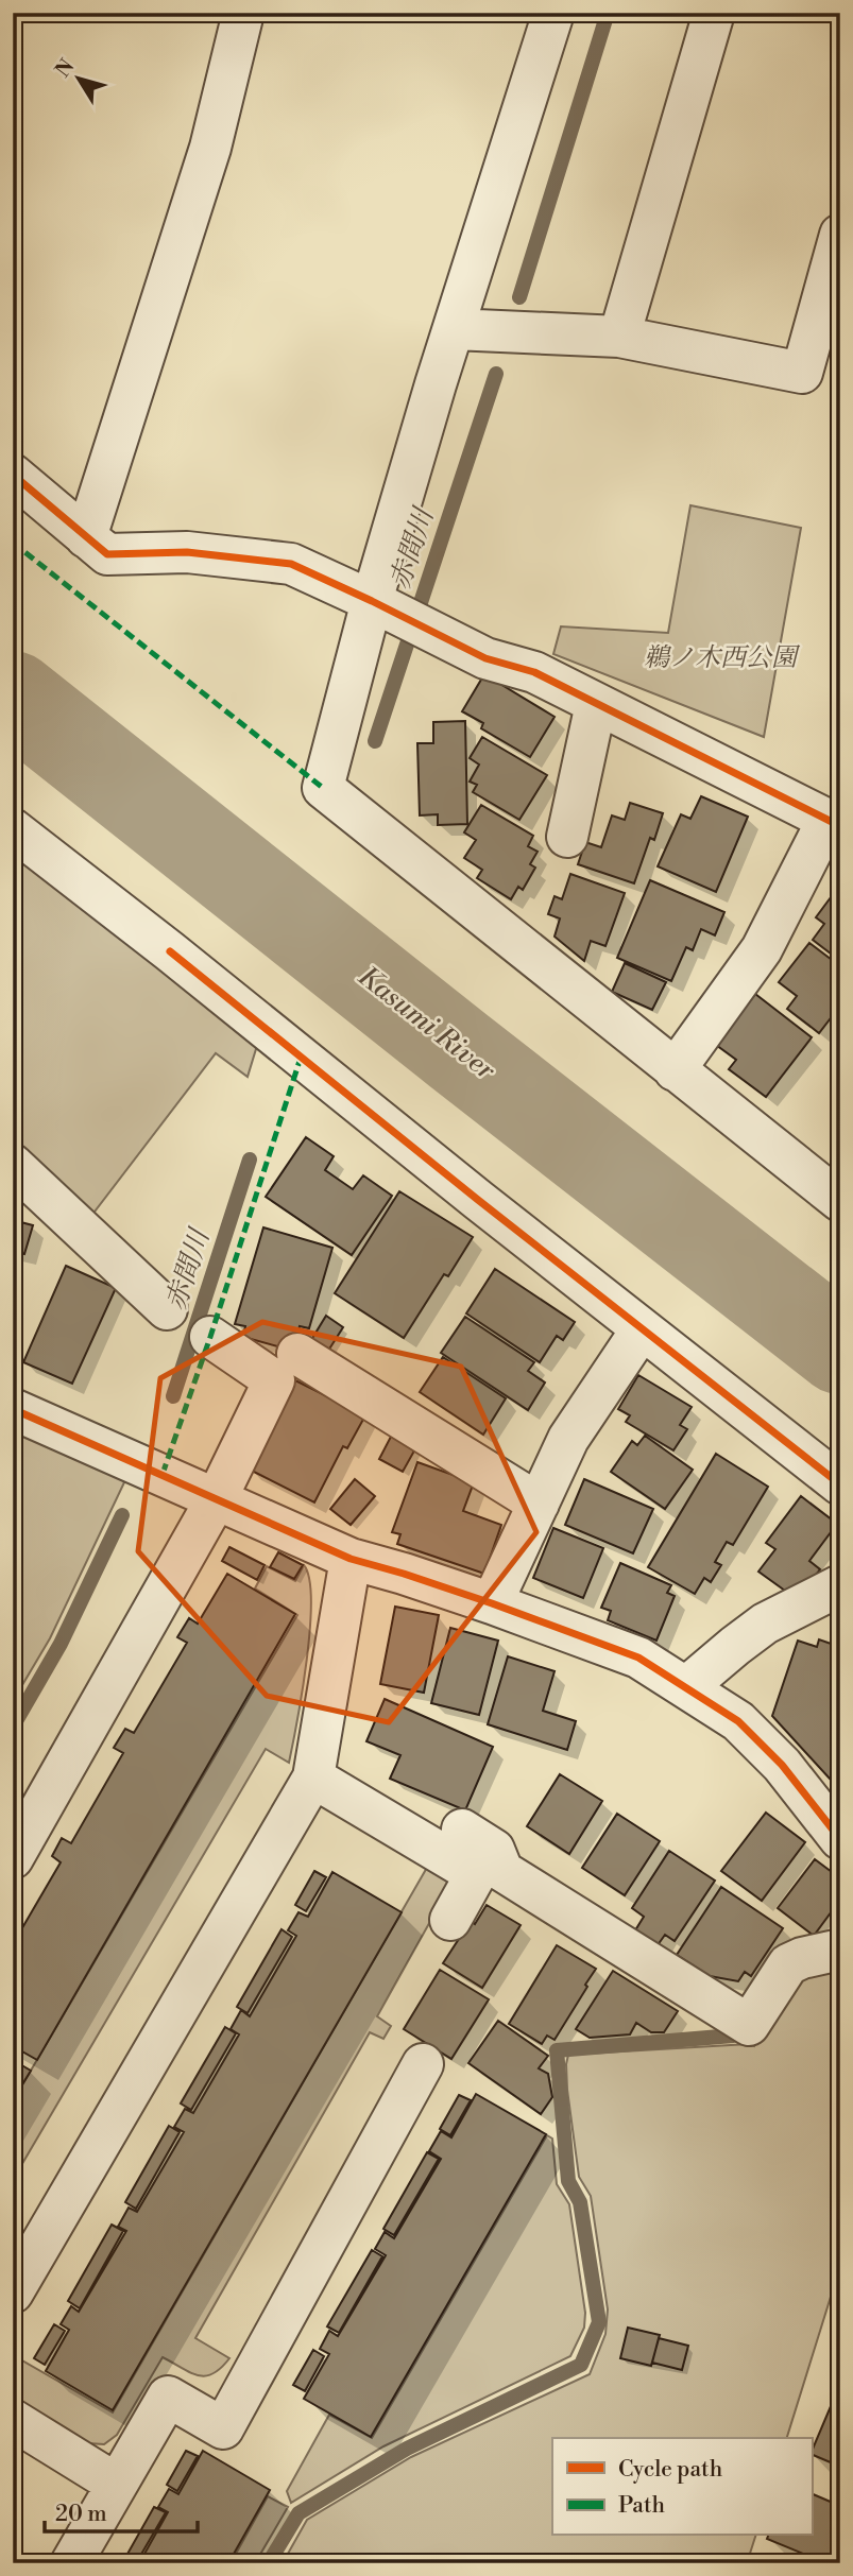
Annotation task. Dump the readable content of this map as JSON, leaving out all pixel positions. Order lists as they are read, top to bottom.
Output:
{
  "water": ["赤間川", "Kasumi River"],
  "parks": ["鵜ノ木西公園"],
  "legend": ["Cycle path", "Path"],
  "scale_bar": "20 m",
  "north": "top left"
}
